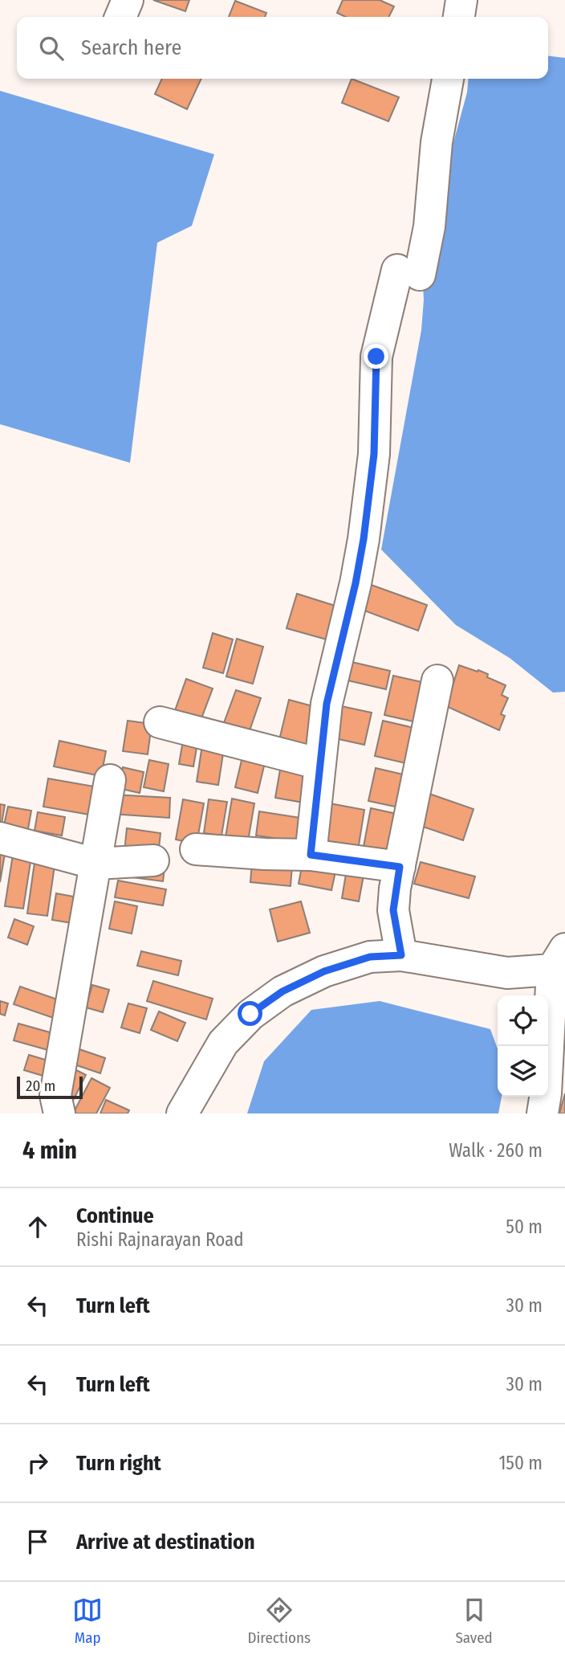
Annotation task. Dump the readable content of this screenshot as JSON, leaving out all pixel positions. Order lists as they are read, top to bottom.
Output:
{
  "scale_bar": "20 m",
  "page": {
    "search": "Search here",
    "scale": "20 m",
    "heading": ["4 min", "Walk · 260 m"],
    "list": [
      ["Continue", "Rishi Rajnarayan Road", "50 m"],
      ["Turn left", "30 m"],
      ["Turn left", "30 m"],
      ["Turn right", "150 m"],
      "Arrive at destination"
    ],
    "nav": ["Map", "Directions", "Saved"]
  }
}
